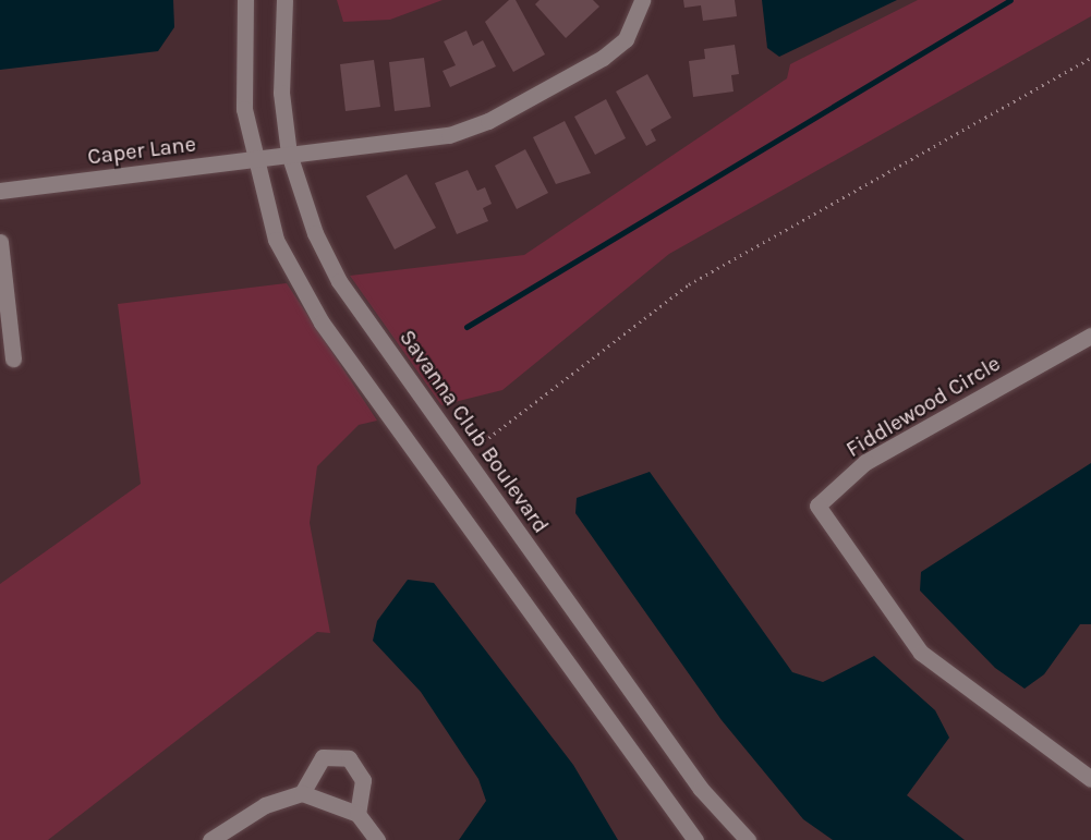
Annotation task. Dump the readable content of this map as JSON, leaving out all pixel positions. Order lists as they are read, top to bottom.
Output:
{
  "streets": {
    "street": ["Caper Lane", "Fiddlewood Circle", "Savanna Club Boulevard"]
  },
  "crossings": [
    ["Caper Lane", "Savanna Club Boulevard"]
  ]
}
